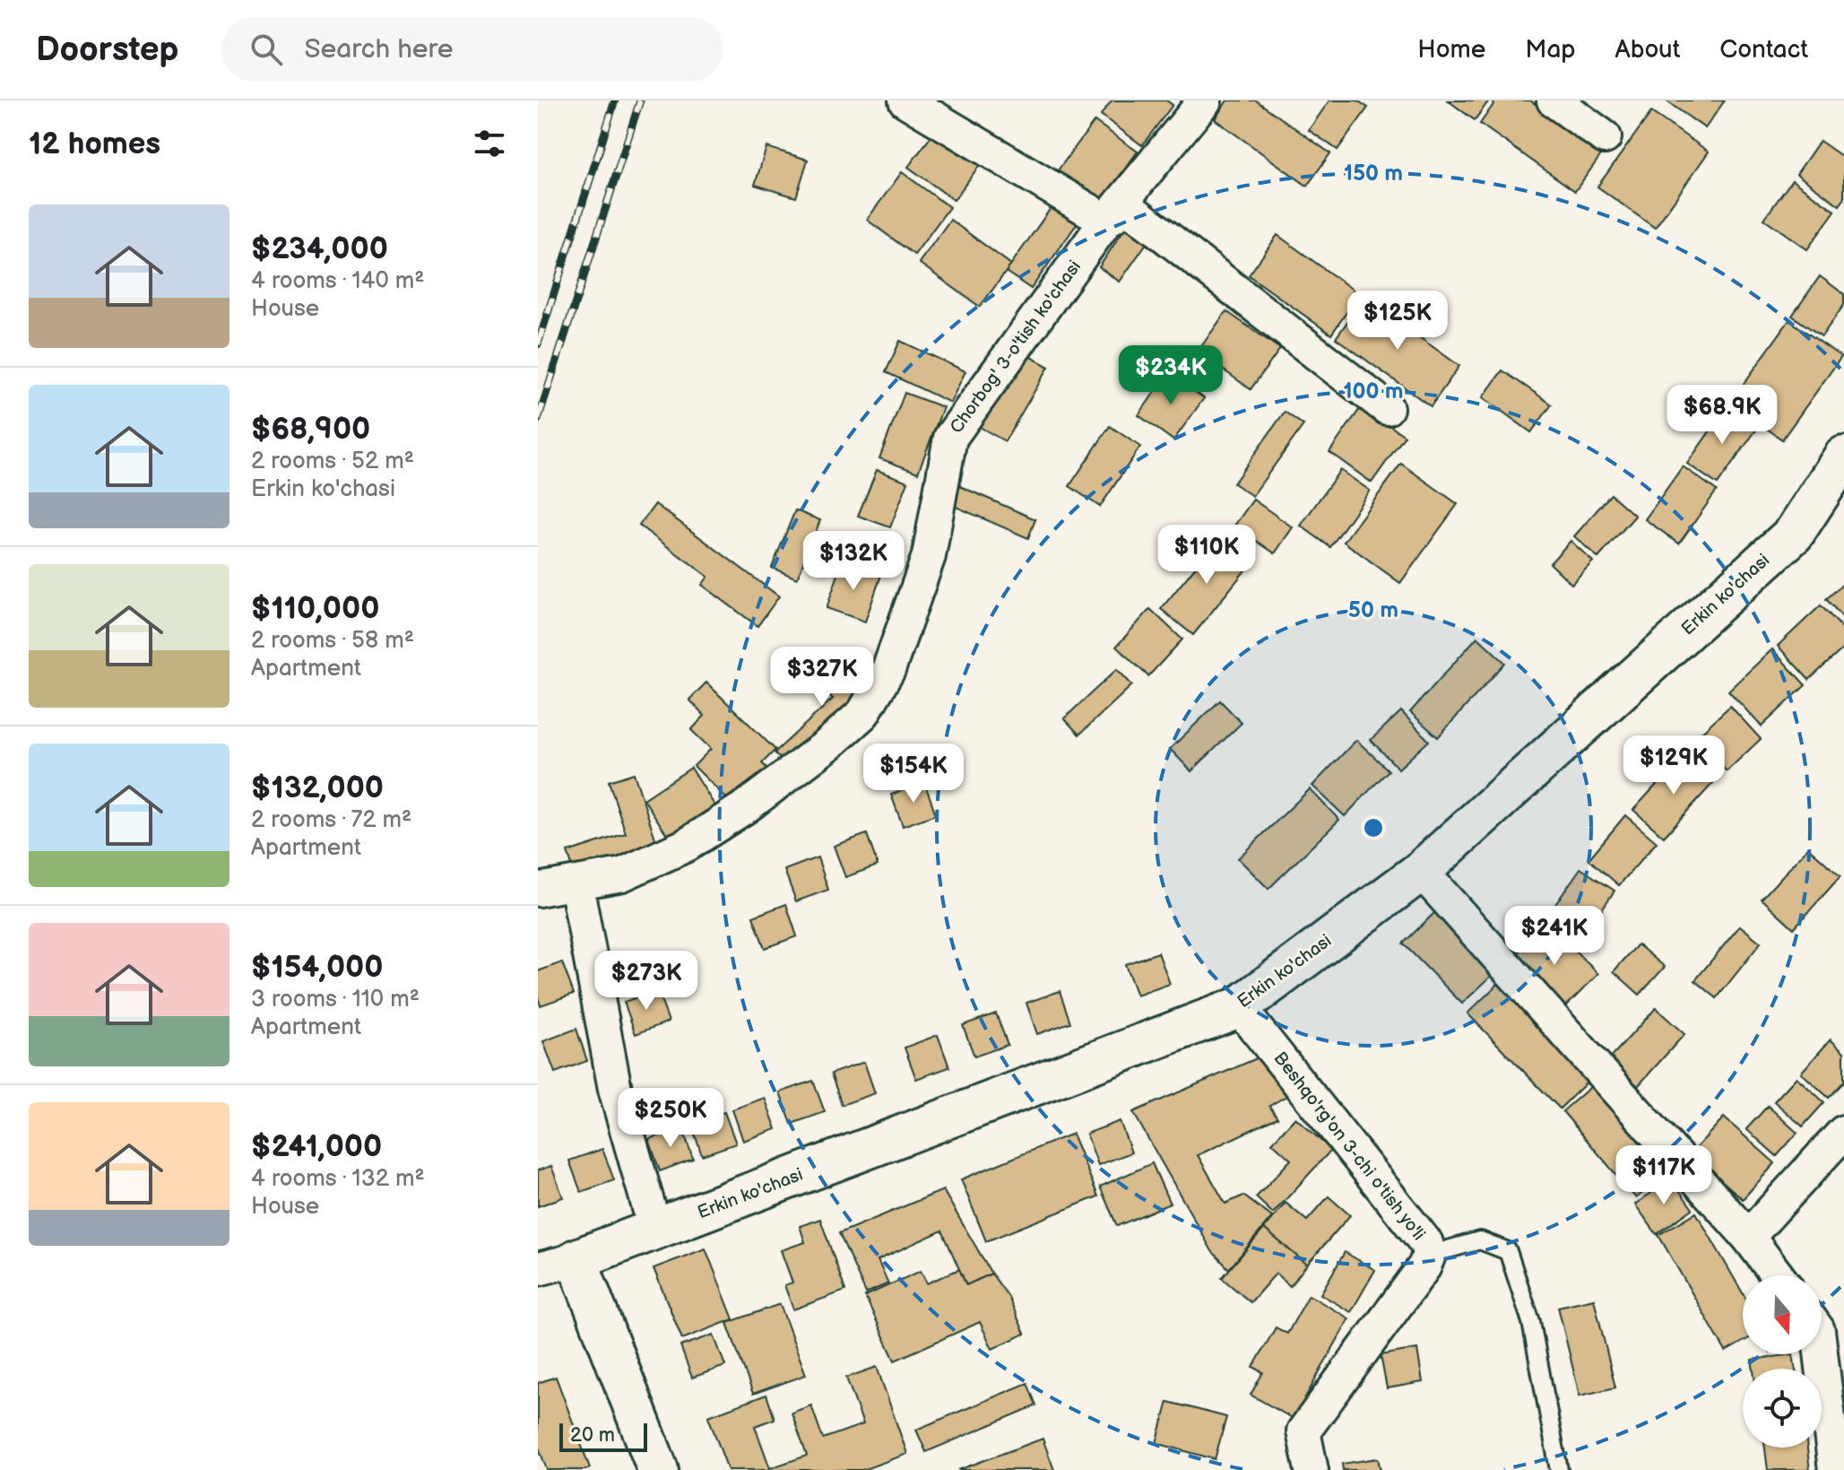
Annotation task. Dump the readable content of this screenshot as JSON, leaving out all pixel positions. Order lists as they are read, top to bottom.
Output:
{
  "streets": {
    "main road": ["Erkin ko'chasi"],
    "street": ["Chorbog' 3-o'tish ko'chasi", "Beshqo'rg'on 3-chi o'tish yo'li"]
  },
  "crossings": [
    ["Erkin ko'chasi", "Beshqo'rg'on 3-chi o'tish yo'li"]
  ],
  "scale_bar": "20 m",
  "north": "bottom",
  "page": {
    "header": "Doorstep",
    "search": "Search here",
    "nav": [
      "Home",
      "Map",
      "About",
      "Contact"
    ],
    "heading": "12 homes",
    "list": [
      {
        "name": "$234,000",
        "note": "4 rooms · 140 m² · House"
      },
      {
        "name": "$68,900",
        "note": "2 rooms · 52 m² · Erkin ko'chasi"
      },
      {
        "name": "$110,000",
        "note": "2 rooms · 58 m² · Apartment"
      },
      {
        "name": "$132,000",
        "note": "2 rooms · 72 m² · Apartment"
      },
      {
        "name": "$154,000",
        "note": "3 rooms · 110 m² · Apartment"
      },
      {
        "name": "$241,000",
        "note": "4 rooms · 132 m² · House"
      }
    ],
    "price": [
      "$125K",
      "$234K",
      "$68.9K",
      "$110K",
      "$132K",
      "$327K",
      "$129K",
      "$154K",
      "$241K",
      "$273K",
      "$250K",
      "$117K"
    ],
    "scale": "20 m"
  },
  "rings": ["150 m", "100 m", "50 m"]
}
